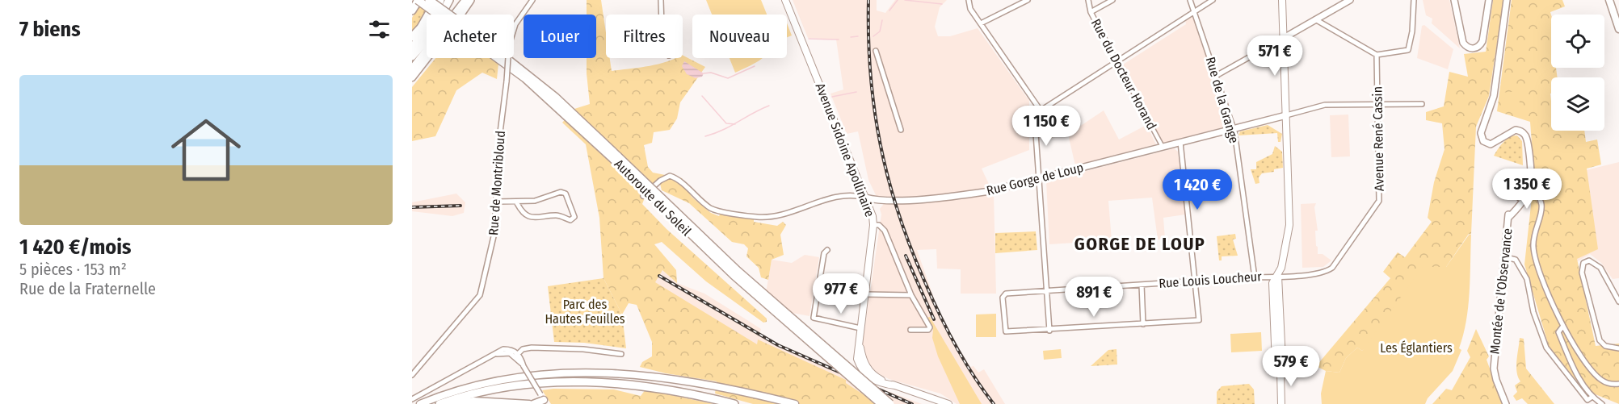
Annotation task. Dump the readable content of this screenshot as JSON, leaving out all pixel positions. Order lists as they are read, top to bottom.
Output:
{
  "streets": {
    "highway": ["Autoroute du Soleil"],
    "main road": ["Avenue Sidoine Apollinaire"],
    "street": [
      "Rue du Docteur Horand",
      "Rue de la Grange",
      "Avenue René Cassin",
      "Rue Gorge de Loup",
      "Rue de Montribloud",
      "Rue Louis Loucheur",
      "Montée de l'Observance"
    ]
  },
  "crossings": [
    ["Rue du Docteur Horand", "Rue Gorge de Loup"],
    ["Rue de la Grange", "Rue Gorge de Loup"],
    ["Rue de la Grange", "Rue Louis Loucheur"],
    ["Avenue René Cassin", "Rue Louis Loucheur"],
    ["Avenue Sidoine Apollinaire", "Rue Gorge de Loup"]
  ],
  "districts": ["GORGE DE LOUP"],
  "parks": ["Parc des Hautes Feuilles", "Les Églantiers"],
  "page": {
    "heading": "7 biens",
    "chip": [
      "Acheter",
      "Louer",
      "Filtres",
      "Nouveau"
    ],
    "price": [
      "571 €",
      "1 150 €",
      "1 350 €",
      "1 420 €",
      "977 €",
      "891 €",
      "579 €"
    ],
    "list": [
      {
        "name": "1 420 €/mois",
        "note": "5 pièces · 153 m² · Rue de la Fraternelle"
      }
    ]
  }
}
